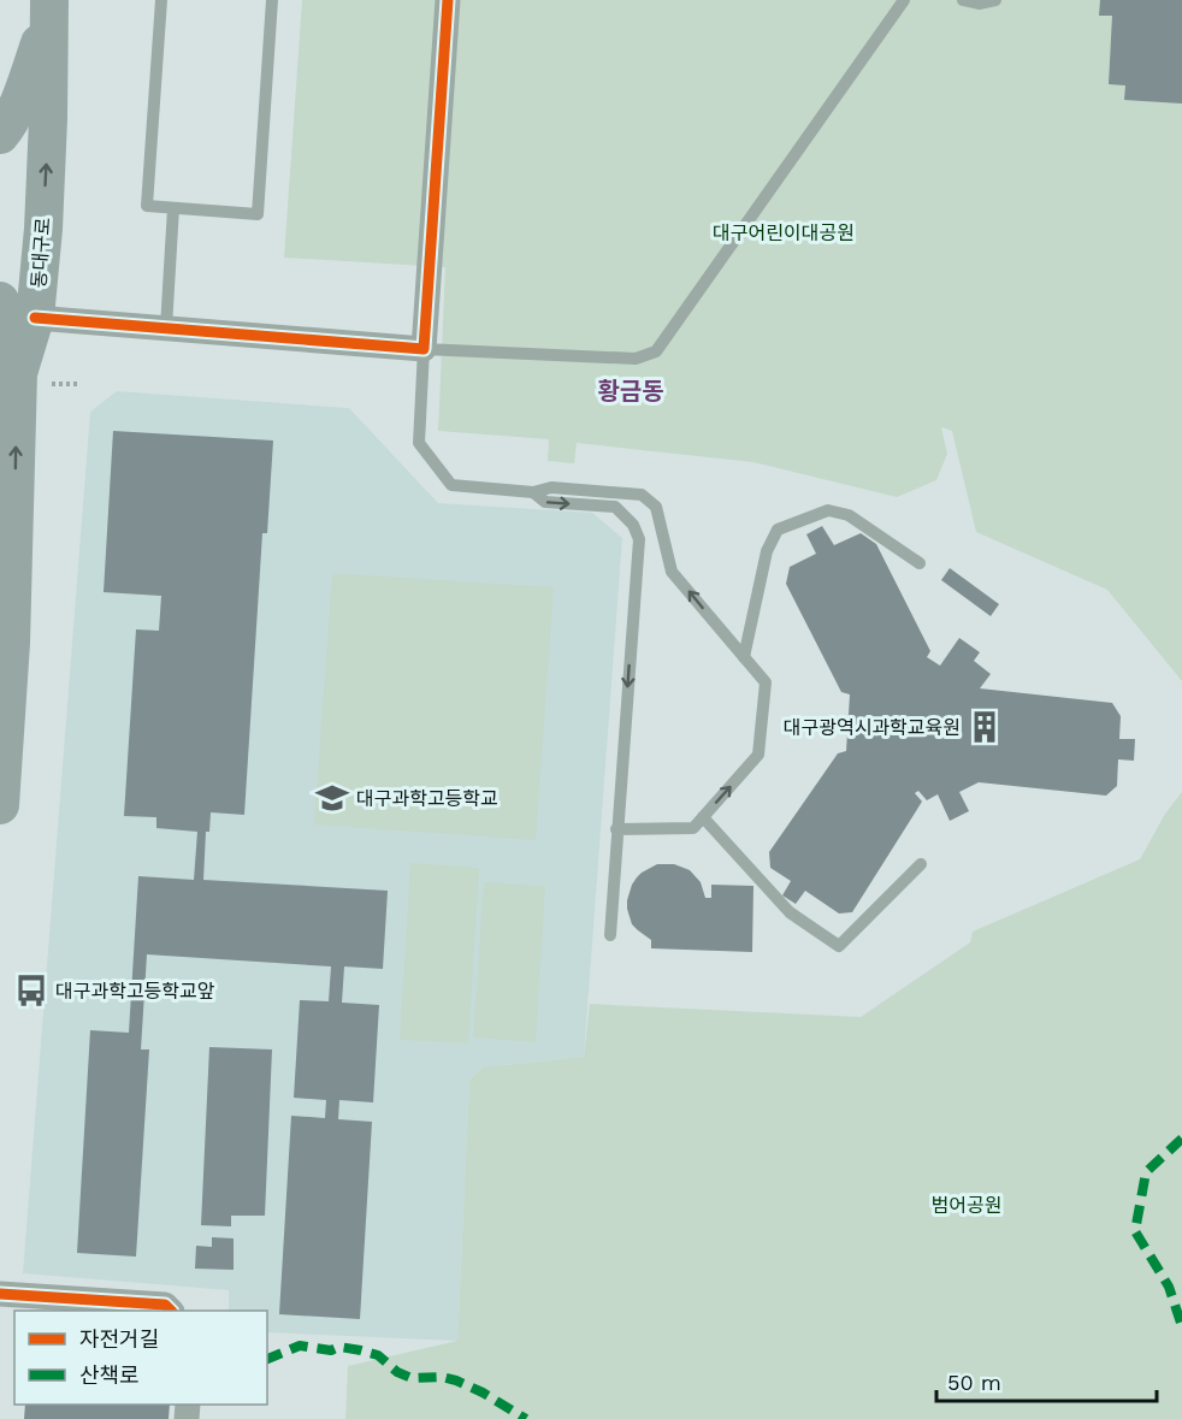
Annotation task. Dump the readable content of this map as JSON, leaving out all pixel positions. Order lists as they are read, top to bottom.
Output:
{
  "streets": {
    "main road": ["동대구로"]
  },
  "districts": ["황금동"],
  "parks": ["대구어린이대공원", "범어공원"],
  "places": {
    "building": ["대구광역시과학교육원"],
    "school or university": ["대구과학고등학교"],
    "bus stop": ["대구과학고등학교앞"]
  },
  "legend": ["자전거길", "산책로"],
  "scale_bar": "50 m"
}
